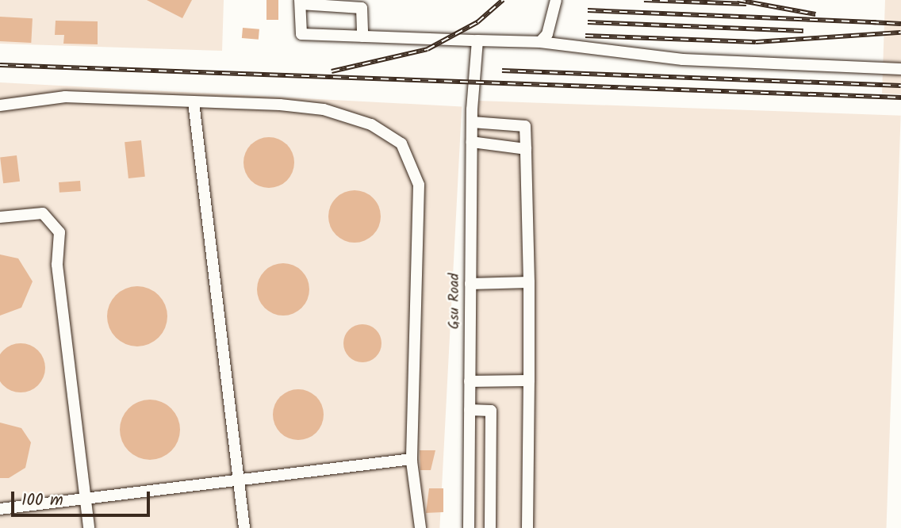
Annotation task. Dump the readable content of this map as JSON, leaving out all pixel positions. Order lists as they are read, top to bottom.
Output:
{
  "streets": {
    "street": ["Gsu Road"]
  },
  "scale_bar": "100 m"
}
